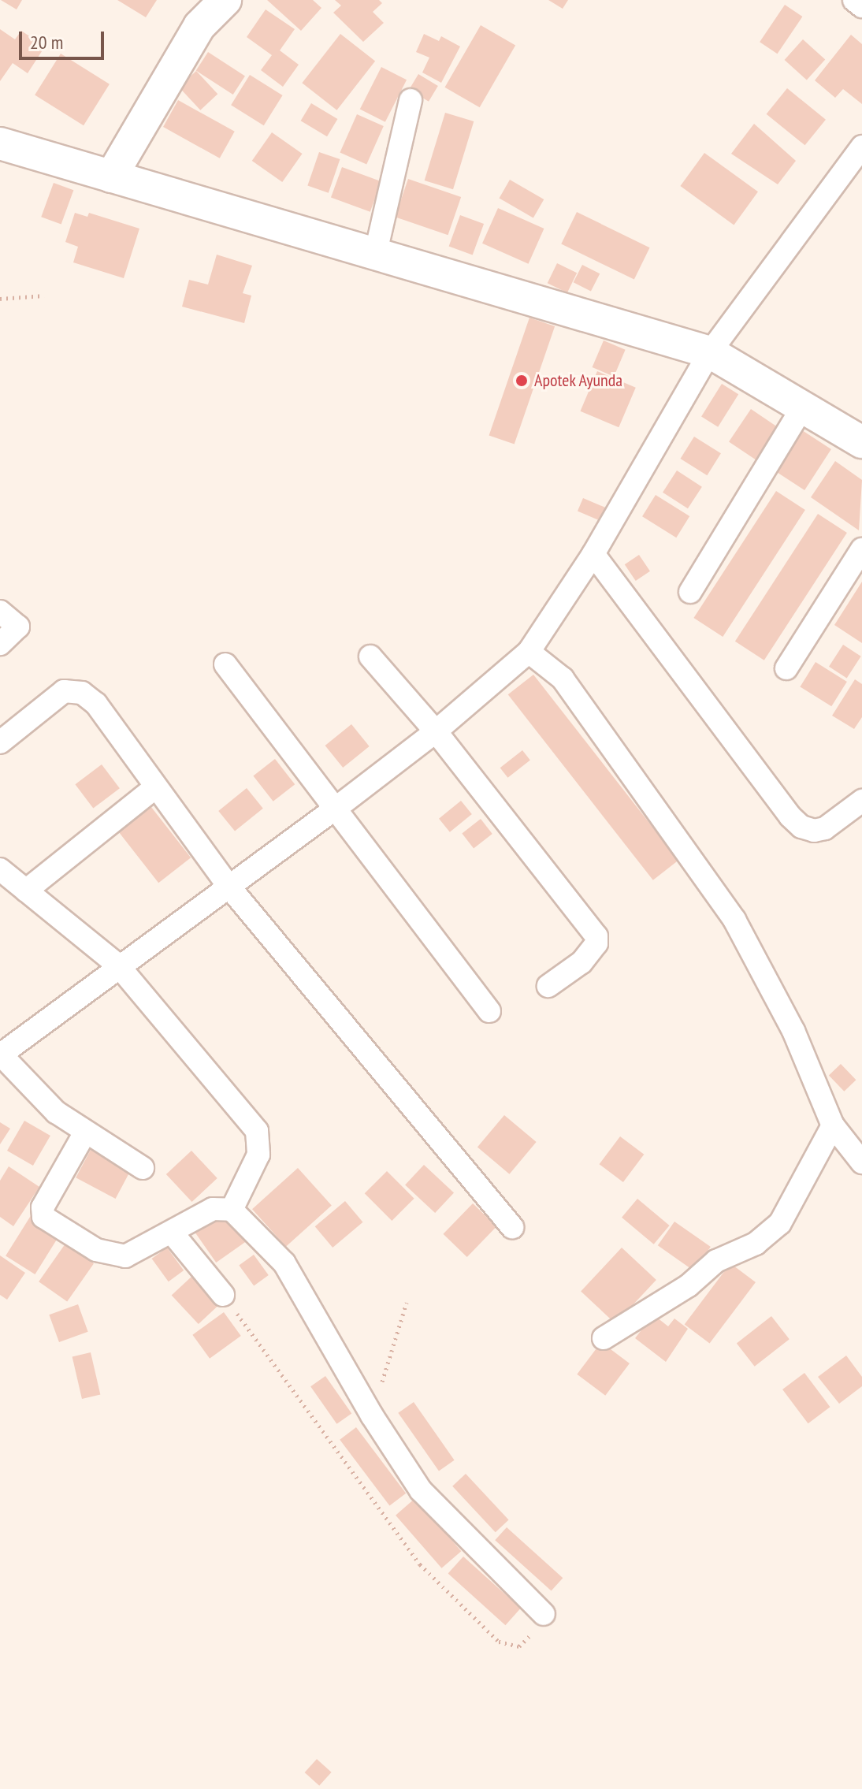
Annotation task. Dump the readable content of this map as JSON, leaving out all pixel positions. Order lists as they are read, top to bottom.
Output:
{
  "places": ["Apotek Ayunda"],
  "scale_bar": "20 m"
}
